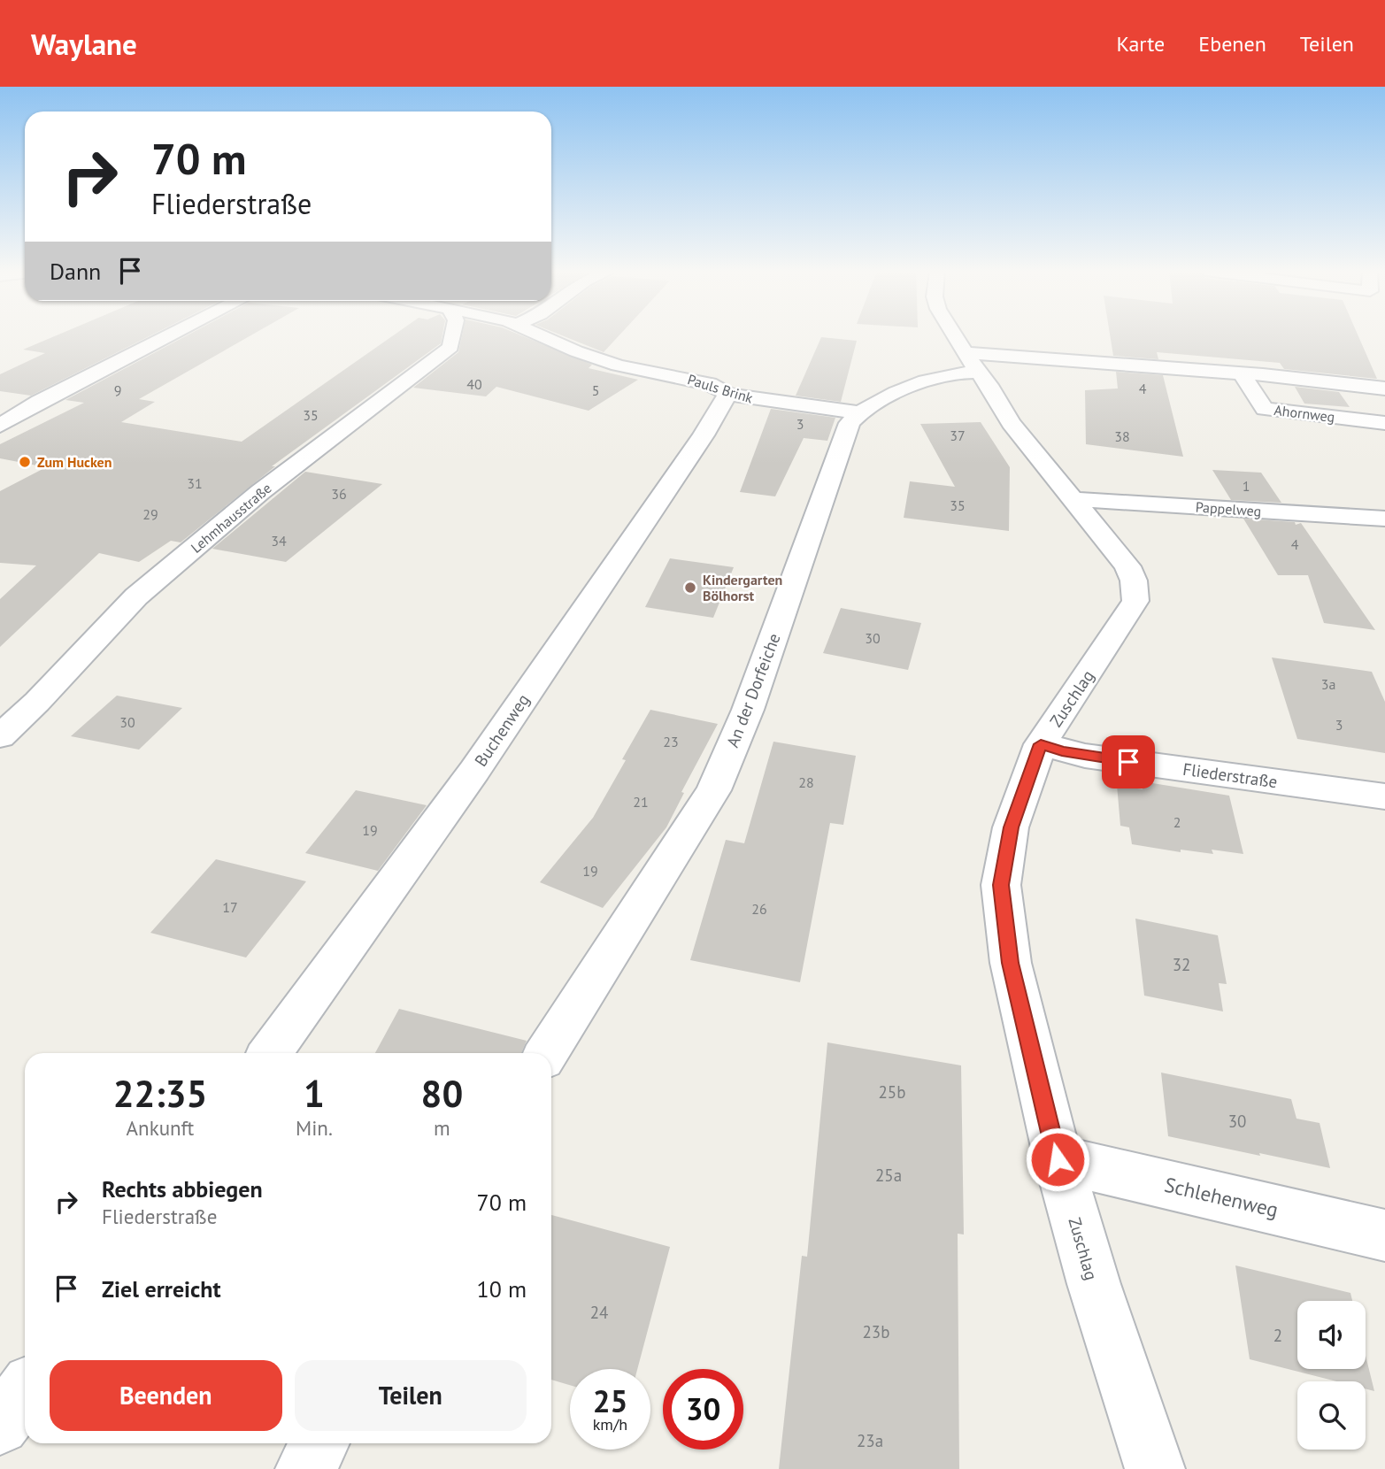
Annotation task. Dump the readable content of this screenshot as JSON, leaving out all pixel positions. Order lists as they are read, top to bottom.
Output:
{
  "streets": {
    "street": [
      "Pauls Brink",
      "Ahornweg",
      "Pappelweg",
      "Lehmhausstraße",
      "An der Dorfeiche",
      "Zuschlag",
      "Buchenweg",
      "Fliederstraße",
      "Schlehenweg"
    ]
  },
  "crossings": [
    ["Pauls Brink", "An der Dorfeiche"],
    ["Pauls Brink", "Buchenweg"],
    ["Ahornweg", "Zuschlag"],
    ["Pappelweg", "Zuschlag"],
    ["Zuschlag", "Fliederstraße"],
    ["Zuschlag", "Schlehenweg"]
  ],
  "places": ["Zum Hucken", "Kindergarten Bölhorst"],
  "house_numbers": [
    "40",
    "4",
    "9",
    "5",
    "35",
    "3",
    "37",
    "38",
    "31",
    "1",
    "36",
    "35",
    "29",
    "34",
    "4",
    "30",
    "3a",
    "30",
    "3",
    "23",
    "28",
    "21",
    "2",
    "19",
    "19",
    "17",
    "26",
    "32",
    "25b",
    "30",
    "25a",
    "24",
    "23b",
    "2",
    "23a"
  ],
  "page": {
    "header": "Waylane",
    "nav": ["Karte", "Ebenen", "Teilen"],
    "turn": ["70 m", "Fliederstraße"],
    "then": "Dann",
    "eta": [
      "22:35",
      "Ankunft",
      "1",
      "Min.",
      "80",
      "m"
    ],
    "list": [
      {
        "name": "Rechts abbiegen",
        "note": "Fliederstraße",
        "value": "70 m"
      },
      {
        "name": "Ziel erreicht",
        "value": "10 m"
      }
    ],
    "buttons": ["Beenden", "Teilen"],
    "speed": "25 km/h",
    "limit": "30"
  }
}
